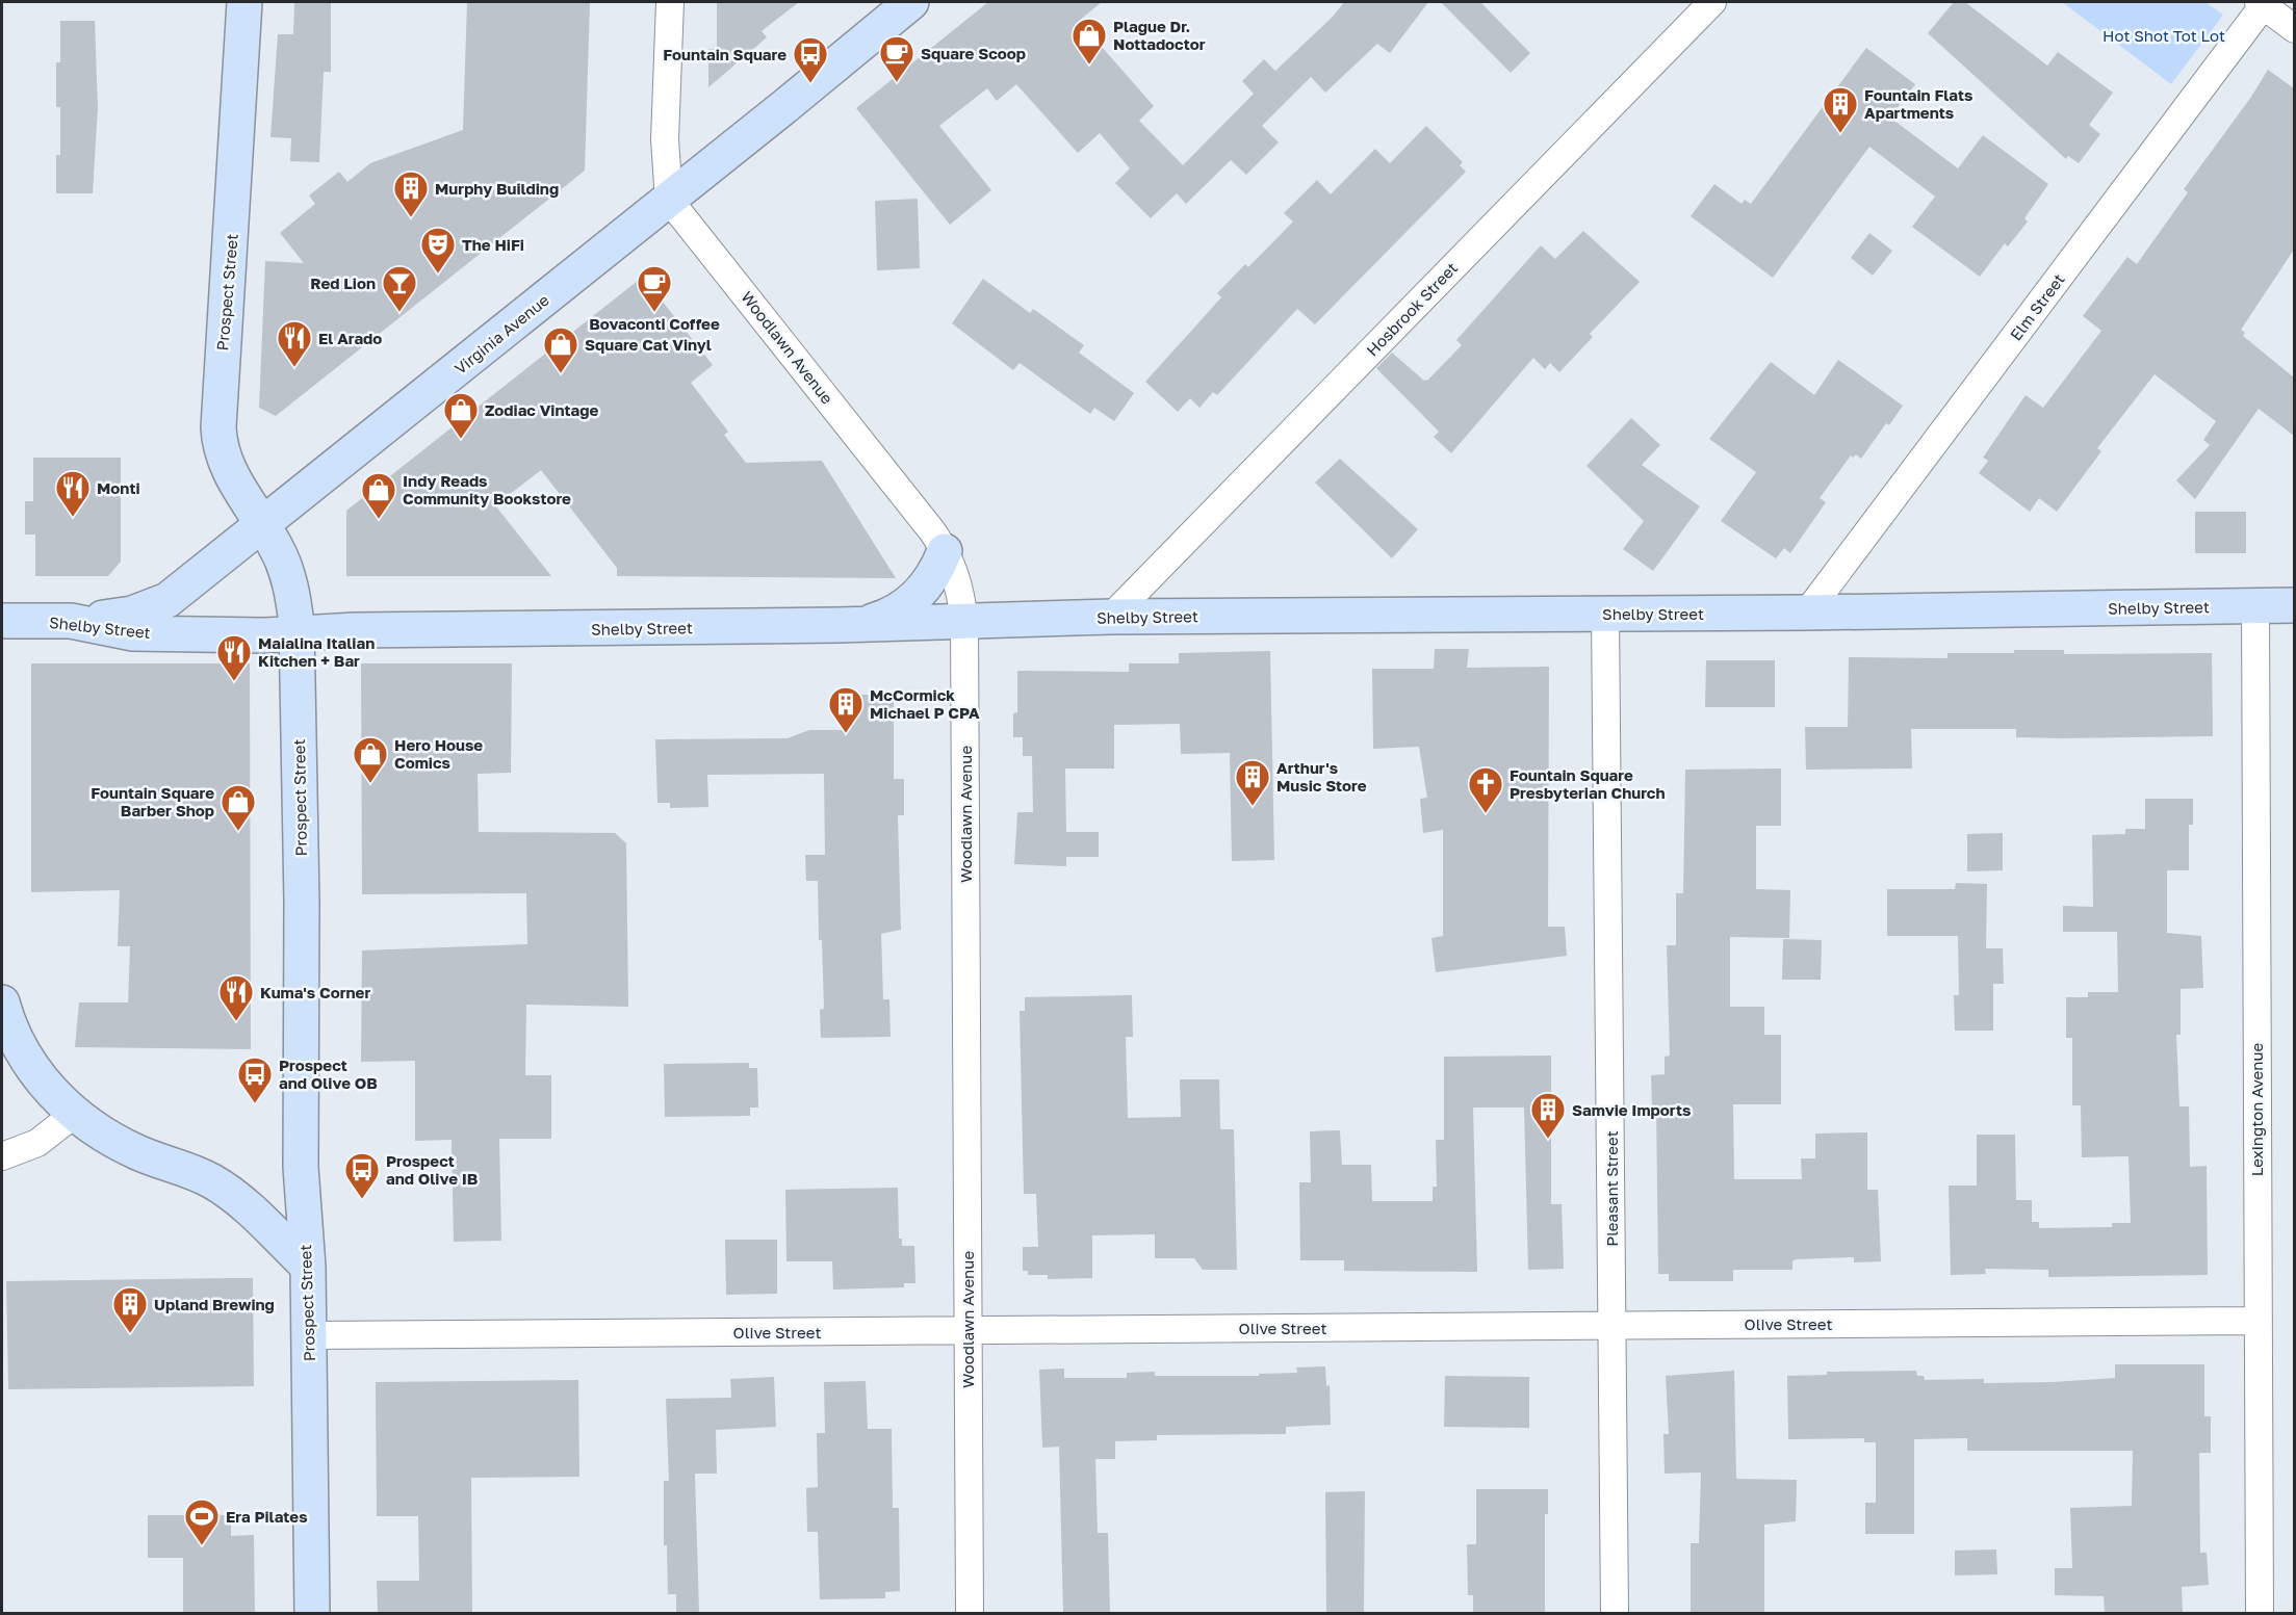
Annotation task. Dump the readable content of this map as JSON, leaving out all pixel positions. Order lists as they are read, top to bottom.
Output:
{
  "streets": {
    "main road": ["Prospect Street", "Virginia Avenue", "Shelby Street"],
    "street": [
      "Elm Street",
      "Hosbrook Street",
      "Woodlawn Avenue",
      "Lexington Avenue",
      "Pleasant Street",
      "Olive Street"
    ]
  },
  "crossings": [
    ["Prospect Street", "Virginia Avenue"],
    ["Prospect Street", "Shelby Street"],
    ["Prospect Street", "Olive Street"],
    ["Elm Street", "Shelby Street"],
    ["Hosbrook Street", "Shelby Street"],
    ["Virginia Avenue", "Woodlawn Avenue"],
    ["Virginia Avenue", "Shelby Street"],
    ["Woodlawn Avenue", "Shelby Street"],
    ["Woodlawn Avenue", "Olive Street"],
    ["Shelby Street", "Lexington Avenue"],
    ["Shelby Street", "Pleasant Street"],
    ["Lexington Avenue", "Olive Street"],
    ["Pleasant Street", "Olive Street"]
  ],
  "parks": ["Hot Shot Tot Lot"],
  "places": {
    "shop": [
      "Plague Dr. Nottadoctor",
      "Square Cat Vinyl",
      "Zodiac Vintage",
      "Indy Reads Community Bookstore",
      "Hero House Comics",
      "Fountain Square Barber Shop"
    ],
    "cafe": ["Square Scoop", "Bovaconti Coffee"],
    "bus stop": ["Fountain Square", "Prospect and Olive OB", "Prospect and Olive IB"],
    "building": [
      "Fountain Flats Apartments",
      "Murphy Building",
      "McCormick Michael P CPA",
      "Arthur's Music Store",
      "Samvie Imports",
      "Upland Brewing"
    ],
    "theatre": ["The HiFi"],
    "bar": ["Red Lion"],
    "restaurant": [
      "El Arado",
      "Monti",
      "Maialina Italian Kitchen + Bar",
      "Kuma's Corner"
    ],
    "church": ["Fountain Square Presbyterian Church"],
    "sports": ["Era Pilates"]
  }
}
